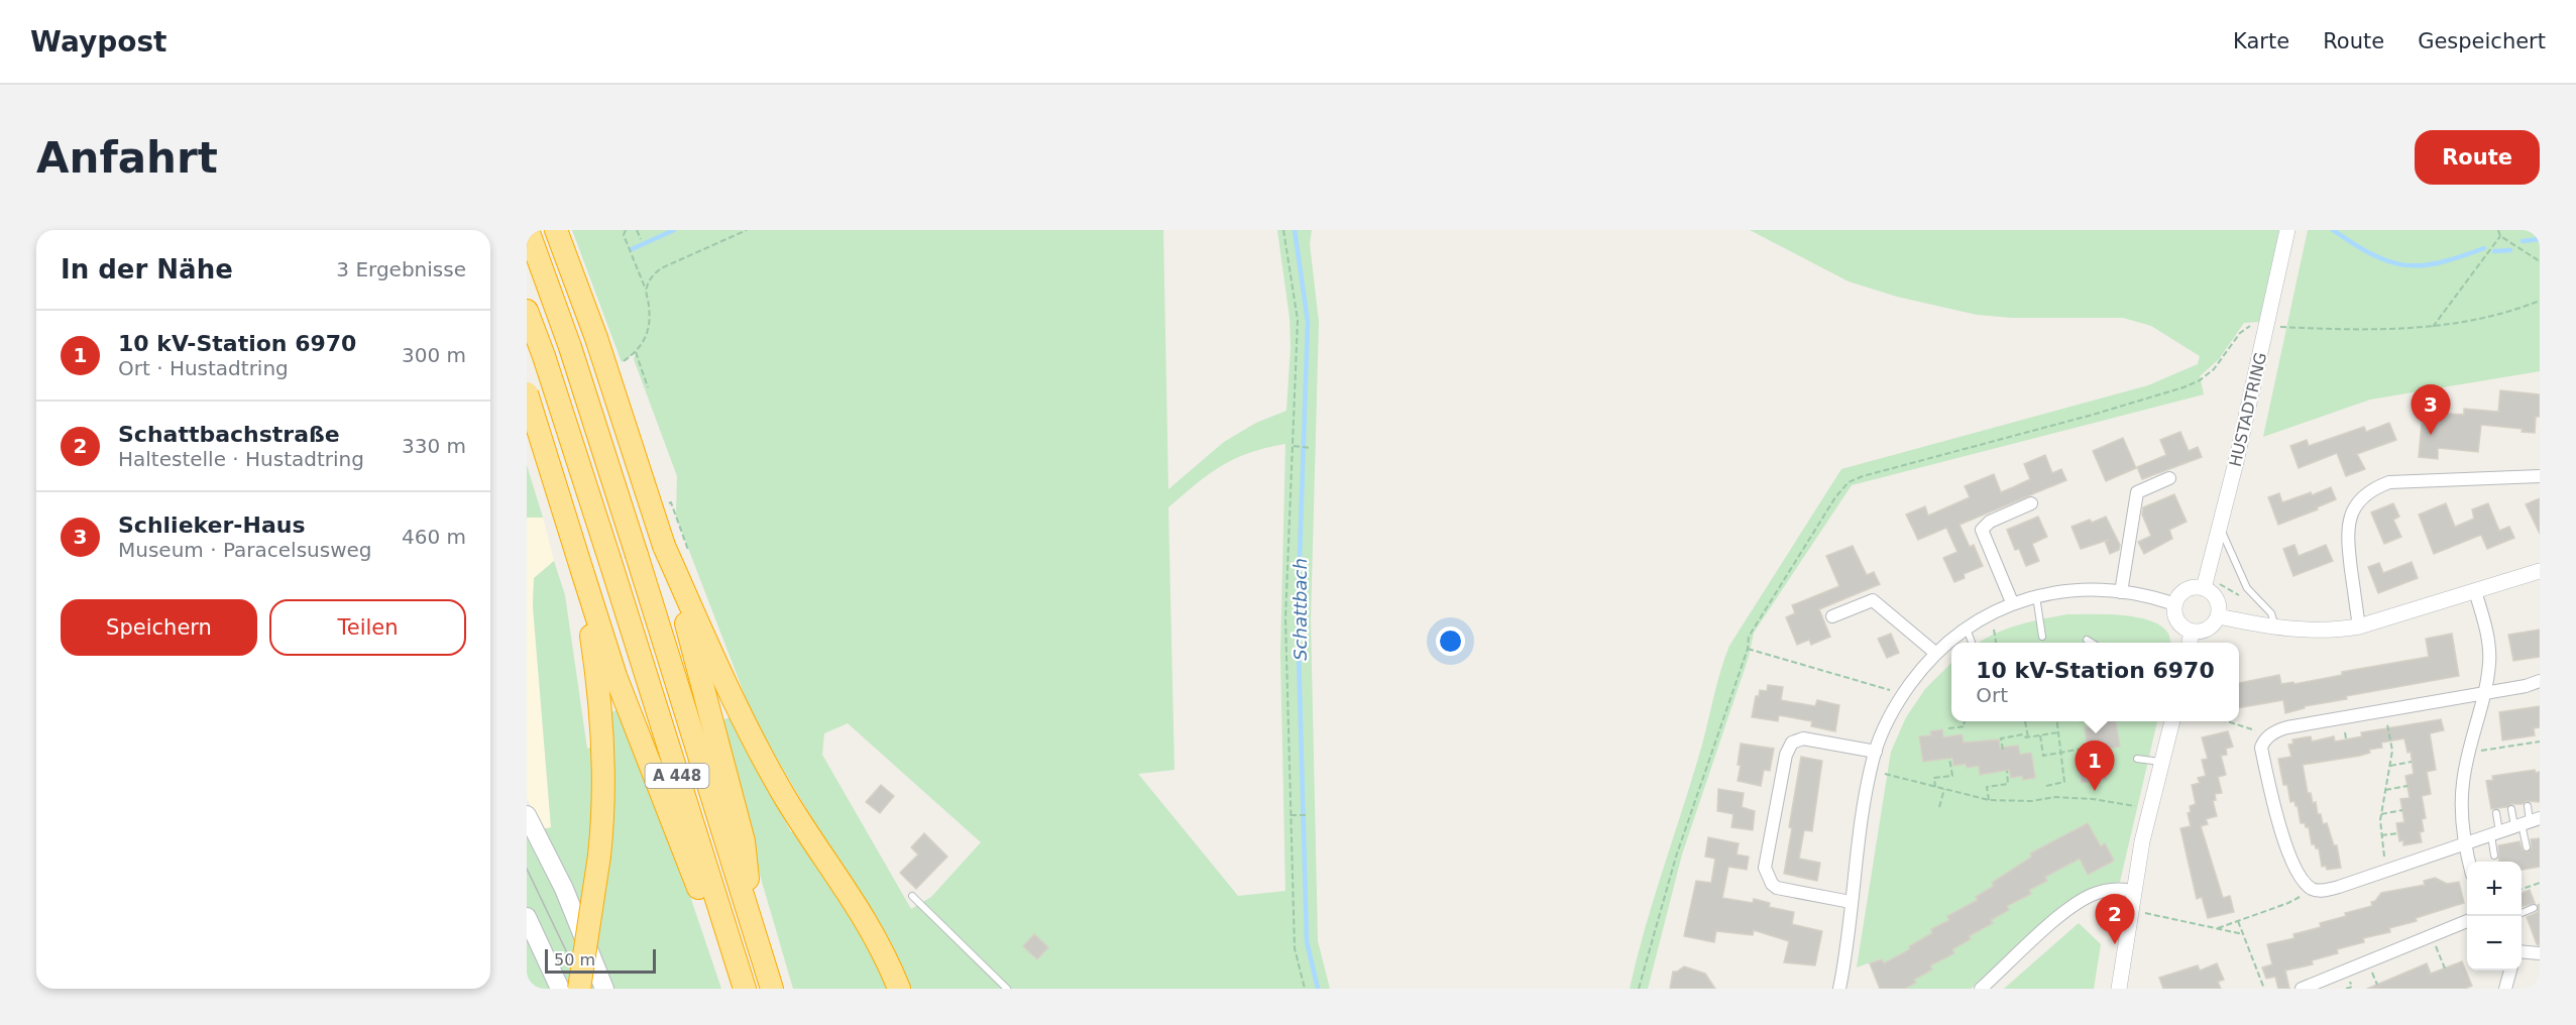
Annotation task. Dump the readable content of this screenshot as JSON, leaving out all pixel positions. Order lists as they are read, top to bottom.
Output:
{
  "streets": {
    "highway": ["A 448"],
    "street": ["HUSTADTRING"]
  },
  "water": ["Schattbach"],
  "scale_bar": "50 m",
  "page": {
    "header": "Waypost",
    "nav": ["Karte", "Route", "Gespeichert"],
    "buttons": [
      "Route",
      ["Speichern", "Teilen"]
    ],
    "title": "Anfahrt",
    "heading": ["In der Nähe", "3 Ergebnisse"],
    "list": [
      {
        "mark": "1",
        "name": "10 kV-Station 6970",
        "note": "Ort · Hustadtring",
        "value": "300 m"
      },
      {
        "mark": "2",
        "name": "Schattbachstraße",
        "note": "Haltestelle · Hustadtring",
        "value": "330 m"
      },
      {
        "mark": "3",
        "name": "Schlieker-Haus",
        "note": "Museum · Paracelsusweg",
        "value": "460 m"
      }
    ],
    "pins": ["3", "1", "2"],
    "popup": ["10 kV-Station 6970", "Ort"],
    "map_buttons": ["+", "−"],
    "scale": "50 m"
  }
}
